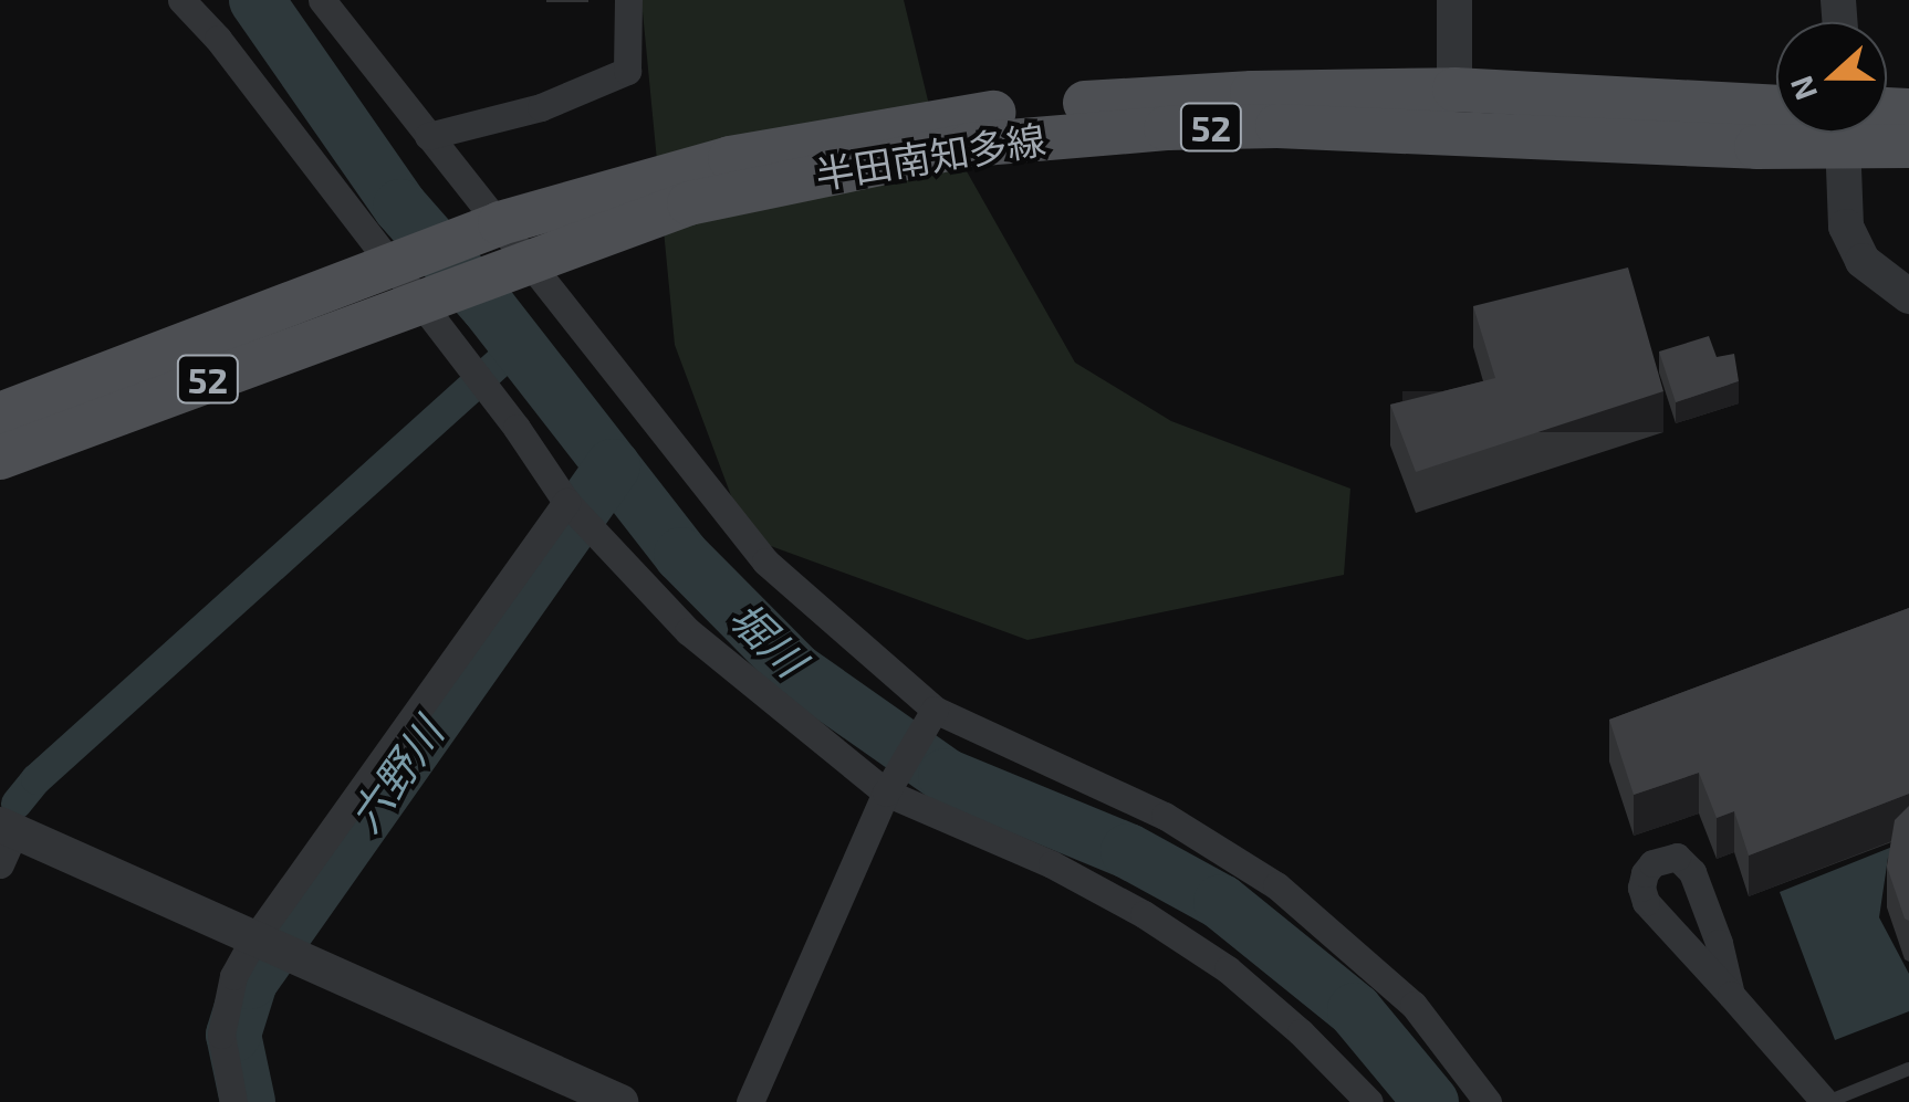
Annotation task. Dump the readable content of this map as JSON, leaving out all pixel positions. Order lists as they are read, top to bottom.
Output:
{
  "streets": {
    "main road": ["52", "半田南知多線"]
  },
  "water": ["堀川", "六野川"],
  "north": "left"
}
